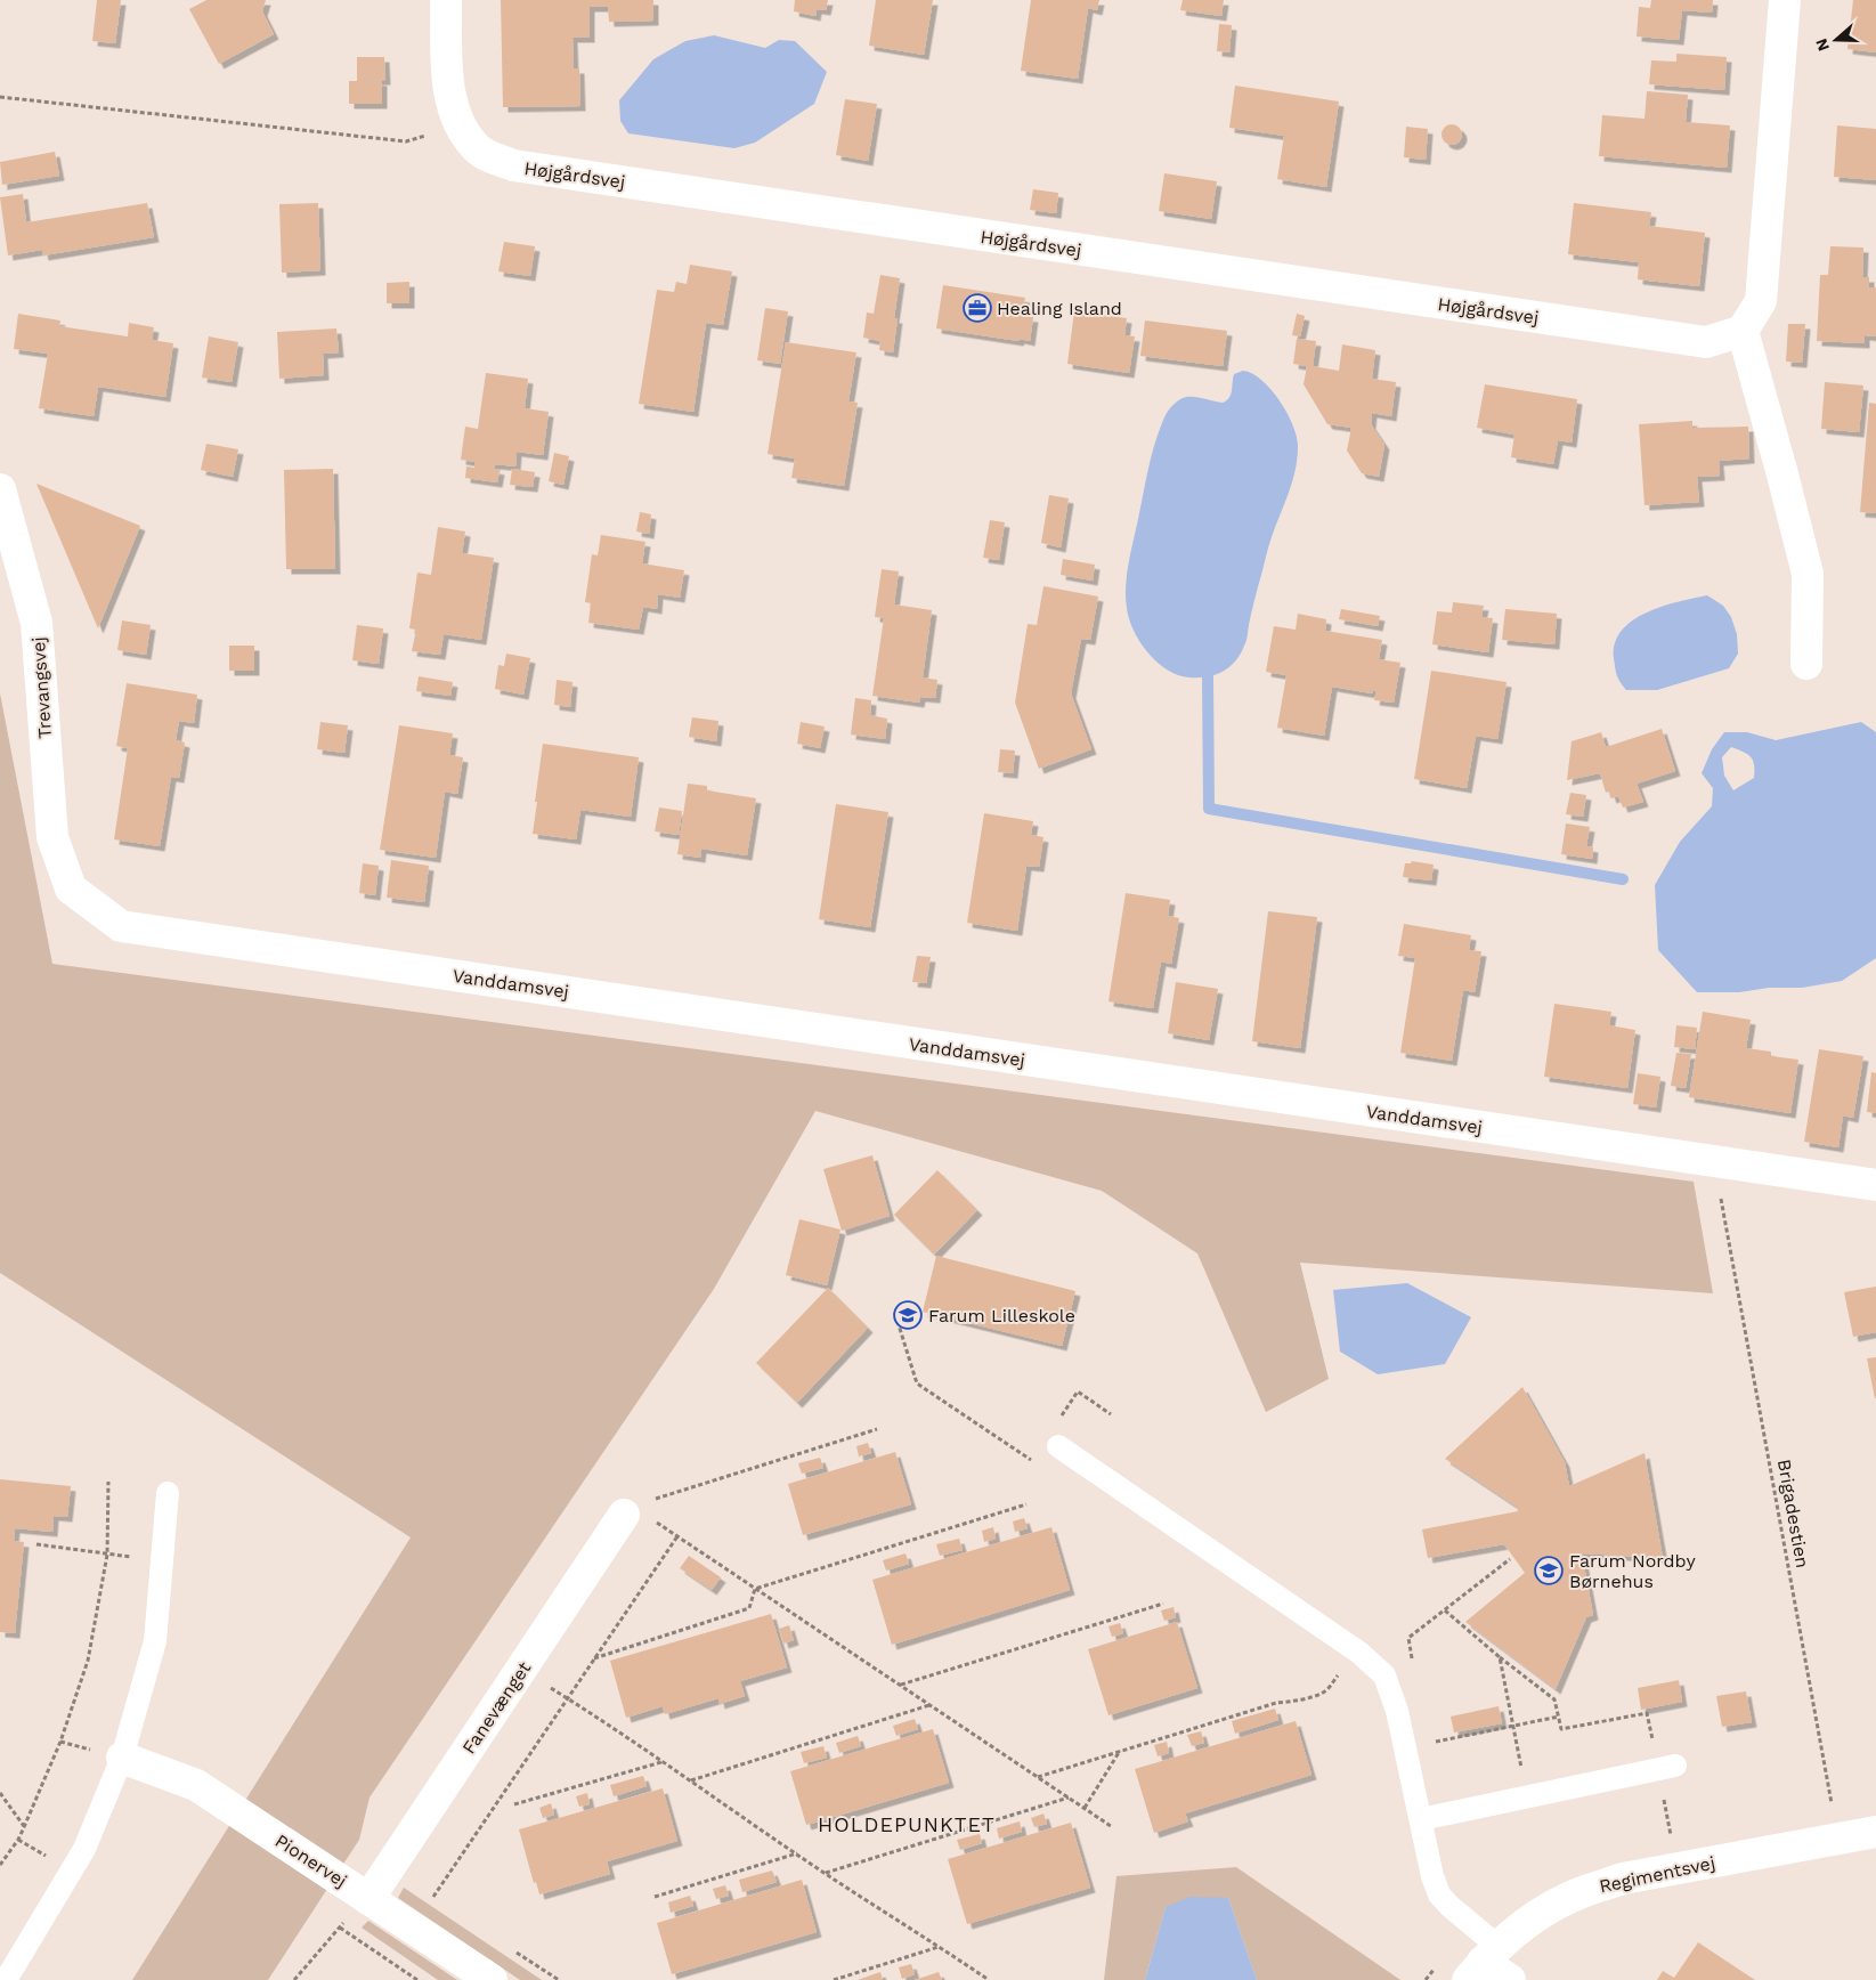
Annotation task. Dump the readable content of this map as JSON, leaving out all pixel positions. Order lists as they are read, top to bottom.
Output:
{
  "streets": {
    "street": [
      "Højgårdsvej",
      "Trevangsvej",
      "Vanddamsvej",
      "Fanevænget",
      "Pionervej",
      "Regimentsvej"
    ],
    "path": ["Brigadestien"]
  },
  "crossings": [
    ["Trevangsvej", "Vanddamsvej"],
    ["Vanddamsvej", "Brigadestien"],
    ["Brigadestien", "Regimentsvej"],
    ["Fanevænget", "Pionervej"]
  ],
  "districts": ["HOLDEPUNKTET"],
  "places": {
    "office": ["Healing Island"],
    "school or university": ["Farum Lilleskole", "Farum Nordby Børnehus"]
  },
  "north": "left"
}
